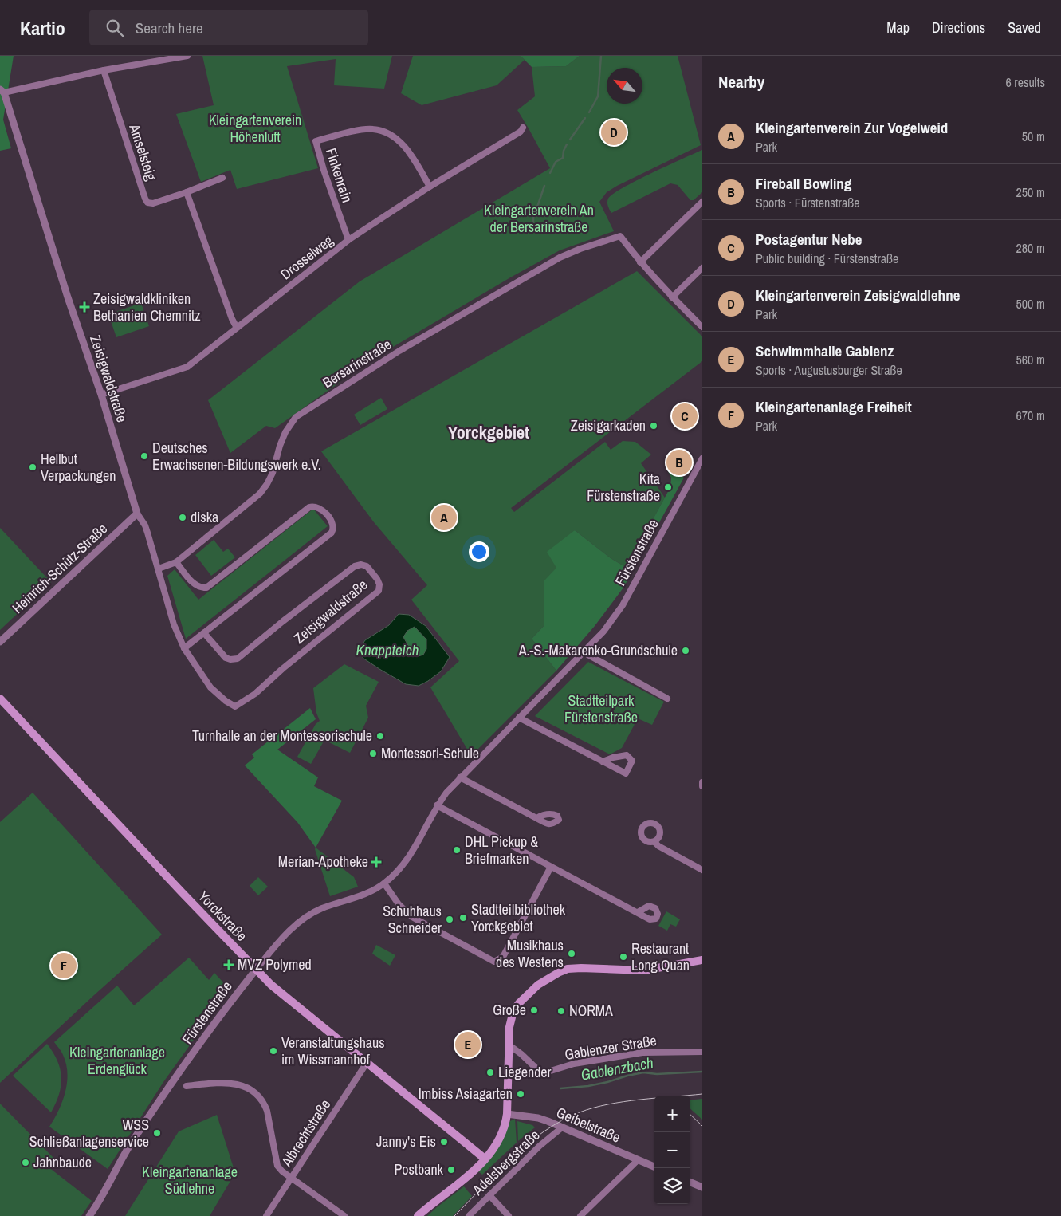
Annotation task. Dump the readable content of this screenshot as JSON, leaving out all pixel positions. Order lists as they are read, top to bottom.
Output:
{
  "streets": {
    "main road": ["Yorckstraße"],
    "street": [
      "Amselsteig",
      "Finkenrain",
      "Drosselweg",
      "Bersarinstraße",
      "Zeisigwaldstraße",
      "Fürstenstraße",
      "Heinrich-Schütz-Straße",
      "Gablenzer Straße",
      "Geibelstraße",
      "Albrechtstraße",
      "Adelsbergstraße"
    ]
  },
  "crossings": [
    ["Finkenrain", "Drosselweg"],
    ["Drosselweg", "Zeisigwaldstraße"],
    ["Bersarinstraße", "Zeisigwaldstraße"],
    ["Zeisigwaldstraße", "Heinrich-Schütz-Straße"],
    ["Fürstenstraße", "Yorckstraße"],
    ["Yorckstraße", "Albrechtstraße"],
    ["Geibelstraße", "Adelsbergstraße"]
  ],
  "districts": ["Yorckgebiet"],
  "water": ["Knappteich", "Gablenzbach"],
  "parks": [
    "Kleingartenverein Höhenluft",
    "Kleingartenverein An der Bersarinstraße",
    "Stadtteilpark Fürstenstraße",
    "Kleingartenanlage Erdenglück",
    "Kleingartenanlage Südlehne"
  ],
  "places": {
    "health": ["Zeisigwaldkliniken Bethanien Chemnitz", "Merian-Apotheke", "MVZ Polymed"],
    "other": [
      "Zeisigarkaden",
      "Deutsches Erwachsenen-Bildungswerk e.V.",
      "Hellbut Verpackungen",
      "Kita Fürstenstraße",
      "diska",
      "A.-S.-Makarenko-Grundschule",
      "Turnhalle an der Montessorischule",
      "Montessori-Schule",
      "DHL Pickup & Briefmarken",
      "Stadtteilbibliothek Yorckgebiet",
      "Schuhhaus Schneider",
      "Musikhaus des Westens",
      "Restaurant Long Quan",
      "Große",
      "NORMA",
      "Veranstaltungshaus im Wissmannhof",
      "Liegender",
      "Imbiss Asiagarten",
      "WSS Schließanlagenservice",
      "Janny's Eis",
      "Jahnbaude",
      "Postbank"
    ]
  },
  "north": "top left",
  "page": {
    "header": "Kartio",
    "search": "Search here",
    "nav": ["Map", "Directions", "Saved"],
    "heading": ["Nearby", "6 results"],
    "list": [
      {
        "mark": "A",
        "name": "Kleingartenverein Zur Vogelweid",
        "note": "Park",
        "value": "50 m"
      },
      {
        "mark": "B",
        "name": "Fireball Bowling",
        "note": "Sports · Fürstenstraße",
        "value": "250 m"
      },
      {
        "mark": "C",
        "name": "Postagentur Nebe",
        "note": "Public building · Fürstenstraße",
        "value": "280 m"
      },
      {
        "mark": "D",
        "name": "Kleingartenverein Zeisigwaldlehne",
        "note": "Park",
        "value": "500 m"
      },
      {
        "mark": "E",
        "name": "Schwimmhalle Gablenz",
        "note": "Sports · Augustusburger Straße",
        "value": "560 m"
      },
      {
        "mark": "F",
        "name": "Kleingartenanlage Freiheit",
        "note": "Park",
        "value": "670 m"
      }
    ],
    "pins": [
      "D",
      "C",
      "B",
      "A",
      "F",
      "E"
    ],
    "map_buttons": ["+", "−"]
  }
}
